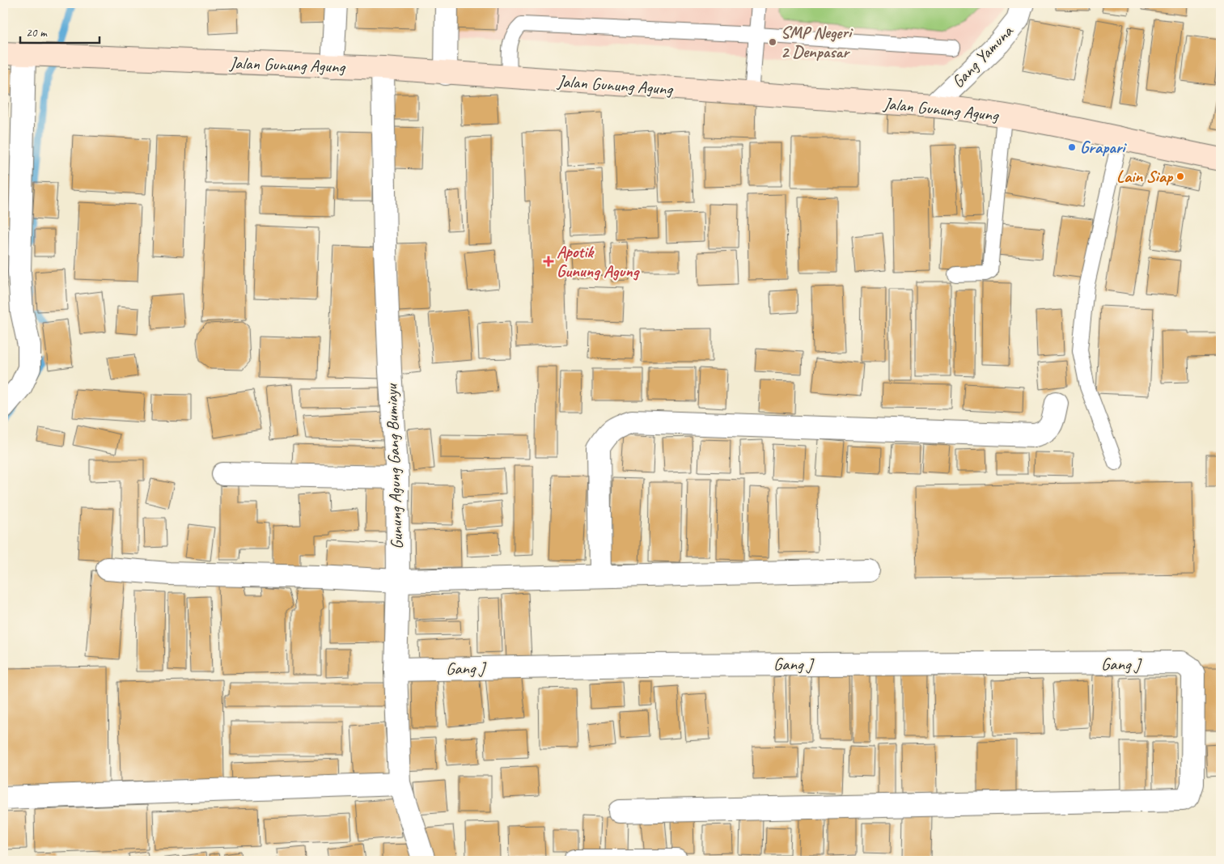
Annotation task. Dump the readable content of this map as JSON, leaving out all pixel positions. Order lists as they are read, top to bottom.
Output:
{
  "streets": {
    "main road": ["Jalan Gunung Agung"],
    "street": ["Gang Yamuna", "Gunung Agung Gang Bumiayu", "Gang J"]
  },
  "crossings": [
    ["Gang Yamuna", "Jalan Gunung Agung"],
    ["Jalan Gunung Agung", "Gunung Agung Gang Bumiayu"],
    ["Gunung Agung Gang Bumiayu", "Gang J"]
  ],
  "places": {
    "other": ["SMP Negeri 2 Denpasar", "Grapari", "Lain Siap"],
    "health": ["Apotik Gunung Agung"]
  },
  "scale_bar": "20 m"
}
